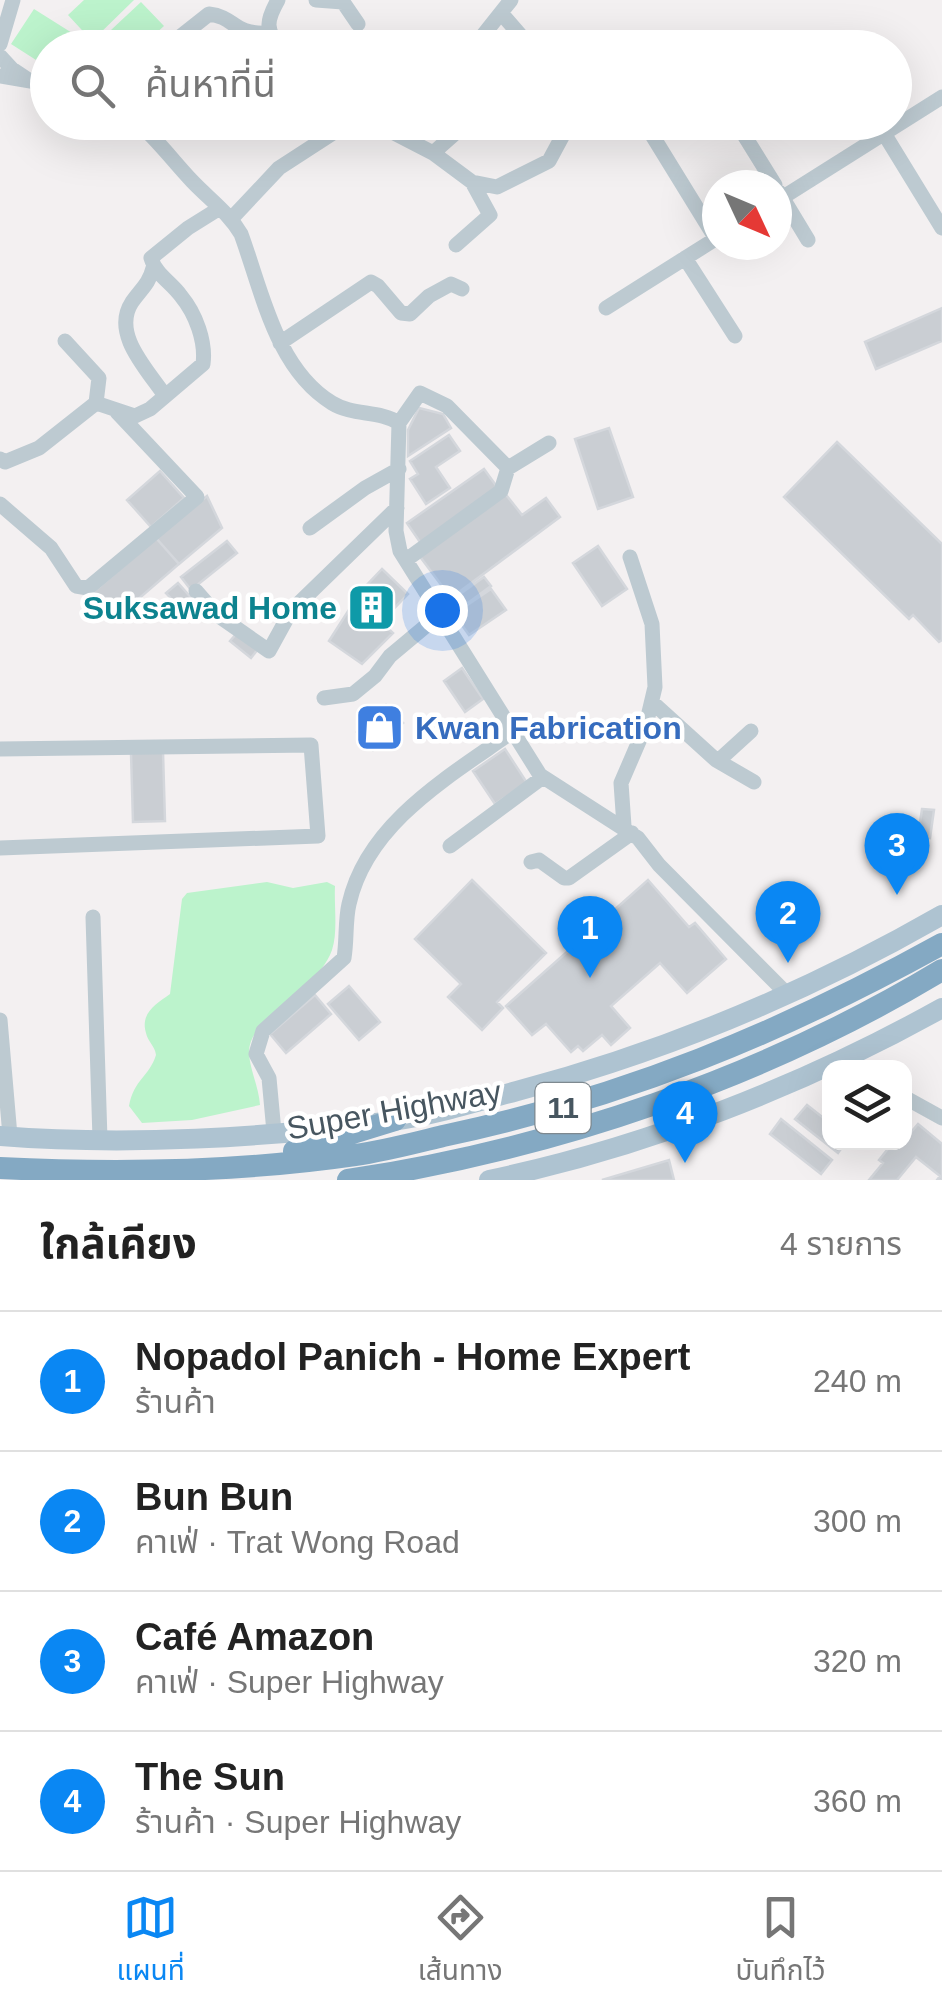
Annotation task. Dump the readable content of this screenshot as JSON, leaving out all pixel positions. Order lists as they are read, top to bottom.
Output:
{
  "streets": {
    "highway": ["11", "Super Highway"]
  },
  "places": {
    "building": ["Suksawad Home"],
    "shop": ["Kwan Fabrication"]
  },
  "north": "bottom right",
  "page": {
    "search": "ค้นหาที่นี่",
    "pins": [
      "3",
      "2",
      "1",
      "4"
    ],
    "heading": ["ใกล้เคียง", "4 รายการ"],
    "list": [
      {
        "mark": "1",
        "name": "Nopadol Panich - Home Expert",
        "note": "ร้านค้า",
        "value": "240 m"
      },
      {
        "mark": "2",
        "name": "Bun Bun",
        "note": "คาเฟ่ · Trat Wong Road",
        "value": "300 m"
      },
      {
        "mark": "3",
        "name": "Café Amazon",
        "note": "คาเฟ่ · Super Highway",
        "value": "320 m"
      },
      {
        "mark": "4",
        "name": "The Sun",
        "note": "ร้านค้า · Super Highway",
        "value": "360 m"
      }
    ],
    "nav": ["แผนที่", "เส้นทาง", "บันทึกไว้"]
  }
}
